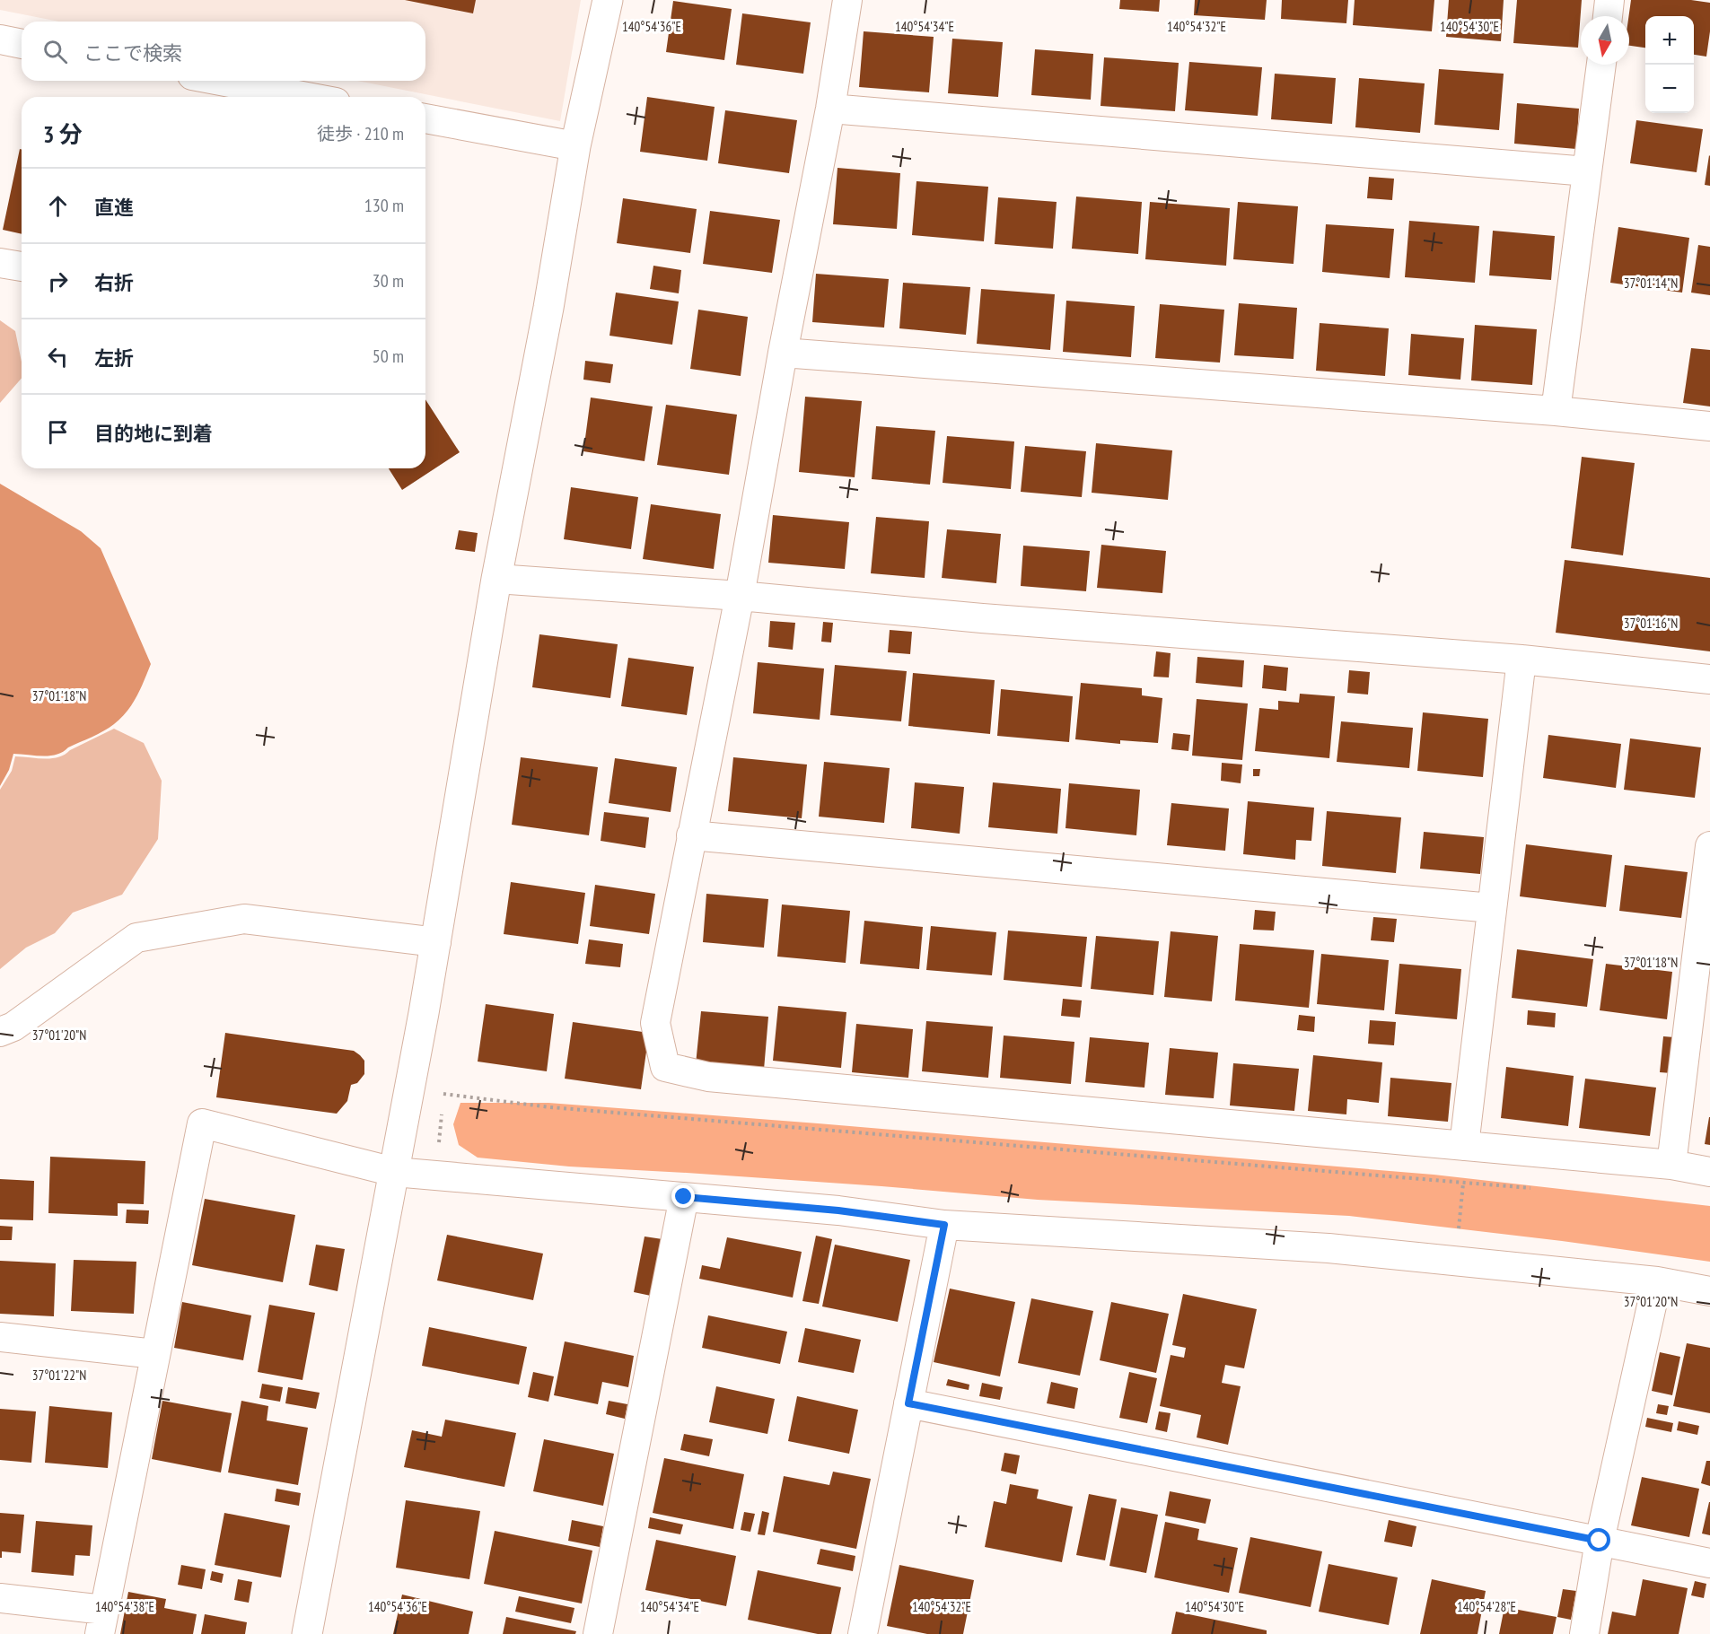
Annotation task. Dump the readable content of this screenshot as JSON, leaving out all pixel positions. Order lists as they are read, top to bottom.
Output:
{
  "north": "bottom",
  "page": {
    "map_buttons": ["+", "−"],
    "search": "ここで検索",
    "heading": ["3 分", "徒歩 · 210 m"],
    "list": [
      ["直進", "130 m"],
      ["右折", "30 m"],
      ["左折", "50 m"],
      "目的地に到着"
    ]
  },
  "coordinates": [
    "140°54'36\"E",
    "140°54'34\"E",
    "140°54'32\"E",
    "140°54'30\"E",
    "37°01'14\"N",
    "37°01'16\"N",
    "37°01'18\"N",
    "37°01'20\"N",
    "37°01'22\"N",
    "140°54'38\"E",
    "140°54'28\"E"
  ]
}
